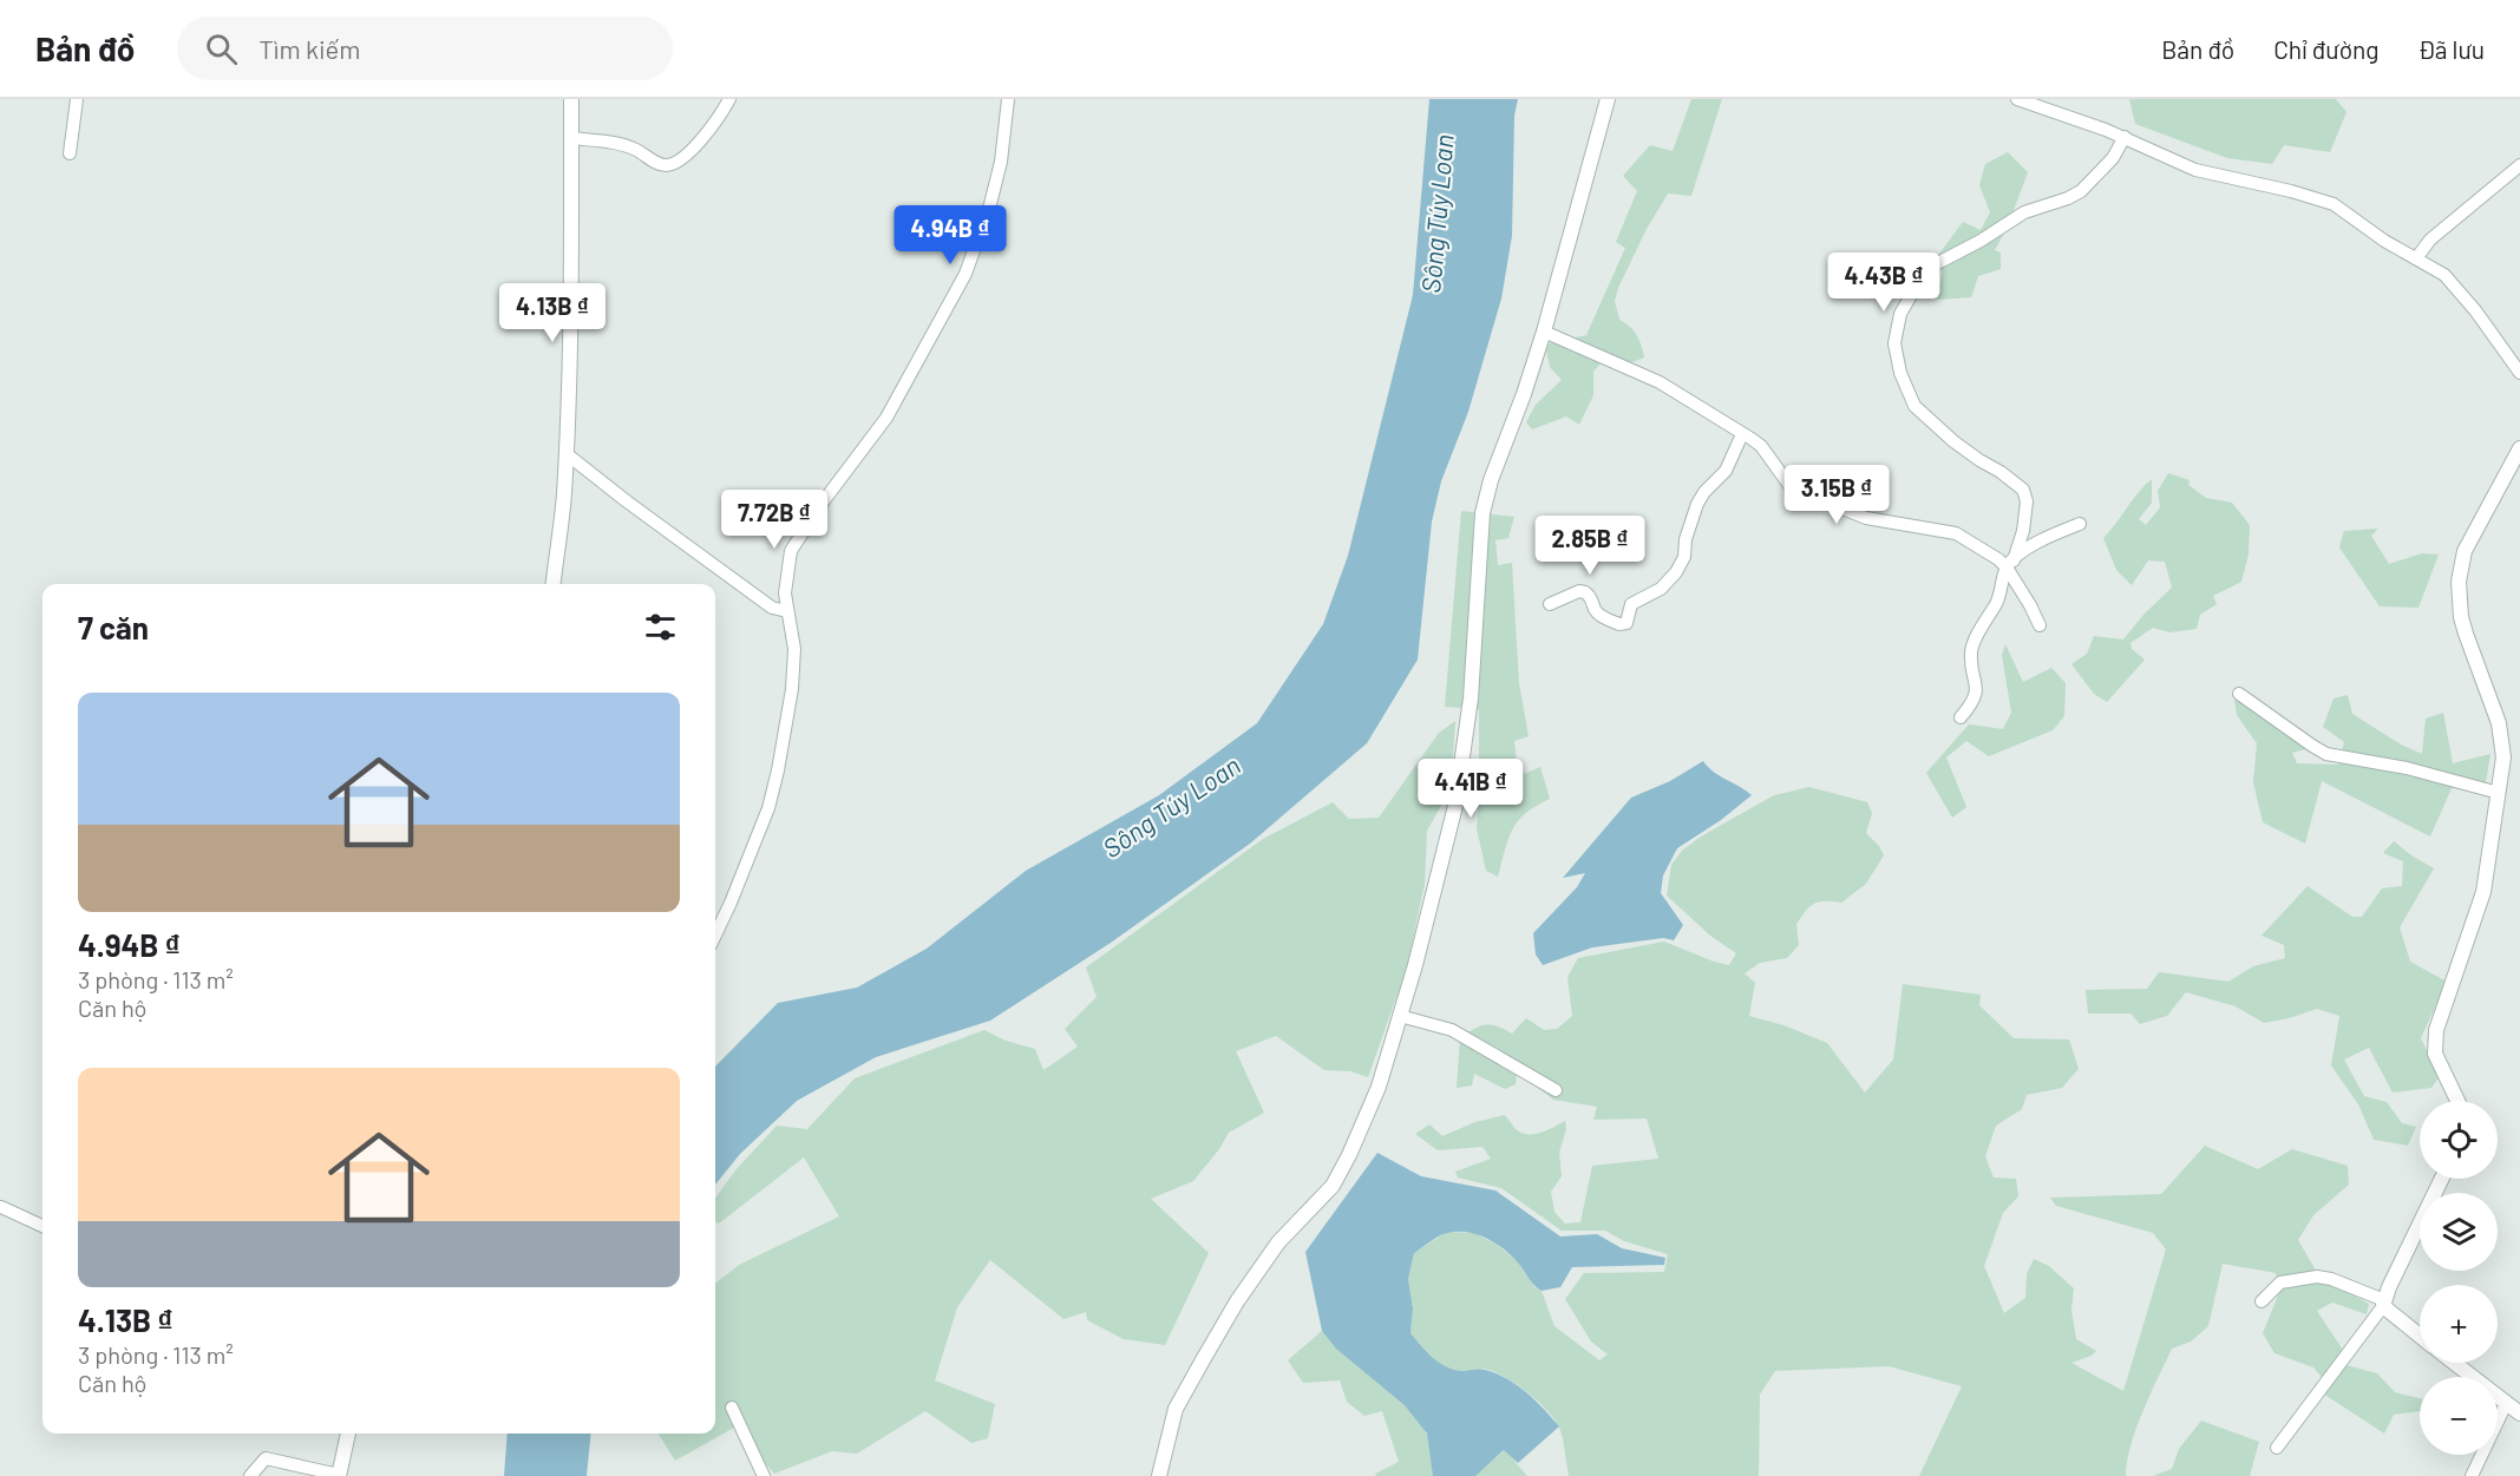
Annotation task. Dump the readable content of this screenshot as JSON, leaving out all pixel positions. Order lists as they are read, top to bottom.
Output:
{
  "water": ["Sông Túy Loan"],
  "page": {
    "header": "Bản đồ",
    "search": "Tìm kiếm",
    "nav": ["Bản đồ", "Chỉ đường", "Đã lưu"],
    "price": [
      "4.94B ₫",
      "4.43B ₫",
      "4.13B ₫",
      "3.15B ₫",
      "7.72B ₫",
      "2.85B ₫",
      "4.41B ₫"
    ],
    "heading": "7 căn",
    "list": [
      {
        "name": "4.94B ₫",
        "note": "3 phòng · 113 m² · Căn hộ"
      },
      {
        "name": "4.13B ₫",
        "note": "3 phòng · 113 m² · Căn hộ"
      }
    ],
    "map_buttons": ["+", "−"]
  }
}
